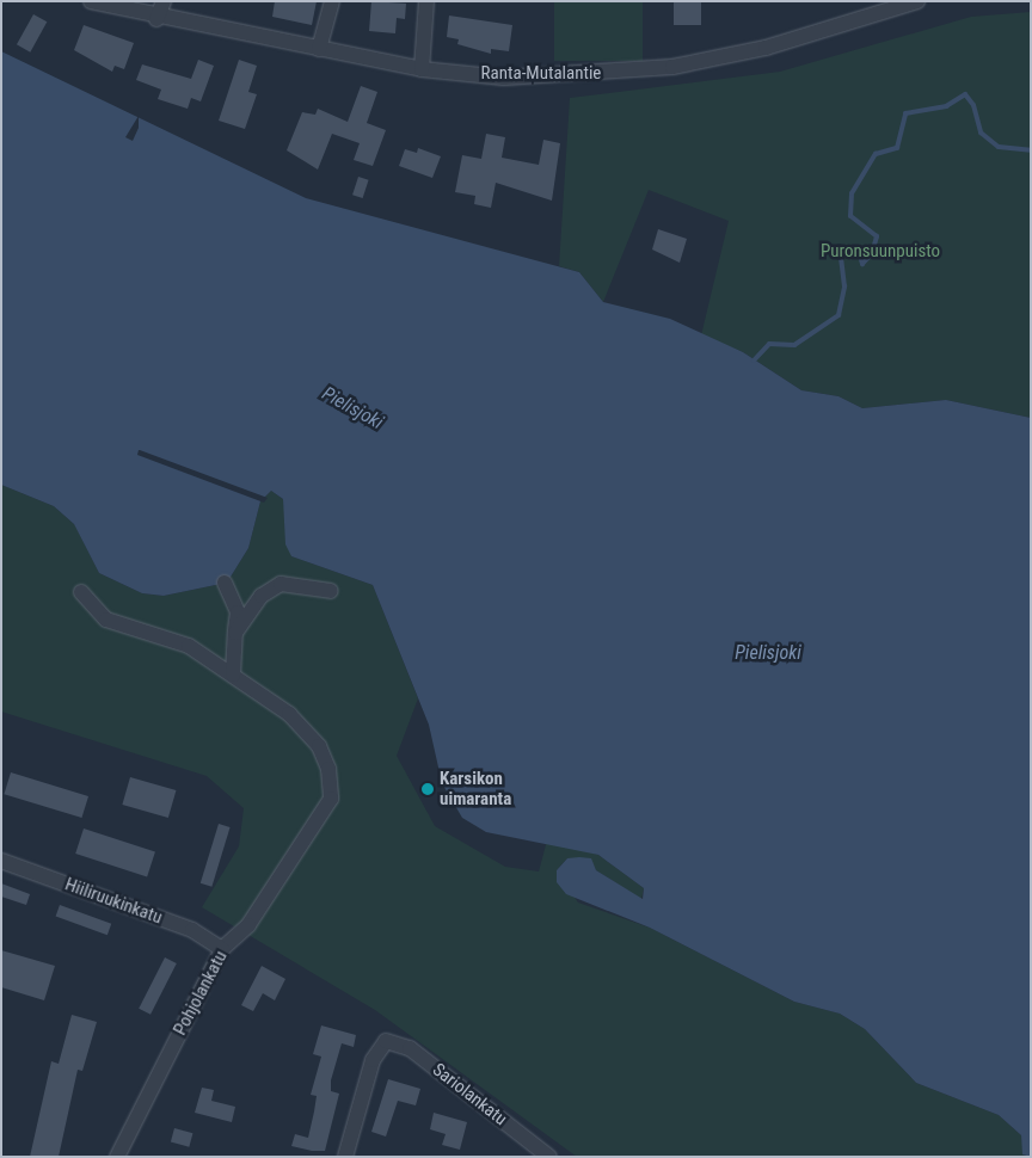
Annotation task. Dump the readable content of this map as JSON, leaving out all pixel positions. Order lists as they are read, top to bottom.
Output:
{
  "streets": {
    "street": [
      "Ranta-Mutalantie",
      "Hiiliruukinkatu",
      "Pohjolankatu",
      "Sariolankatu"
    ]
  },
  "crossings": [
    ["Hiiliruukinkatu", "Pohjolankatu"]
  ],
  "water": ["Pielisjoki"],
  "parks": ["Puronsuunpuisto"],
  "places": ["Karsikon uimaranta"]
}
